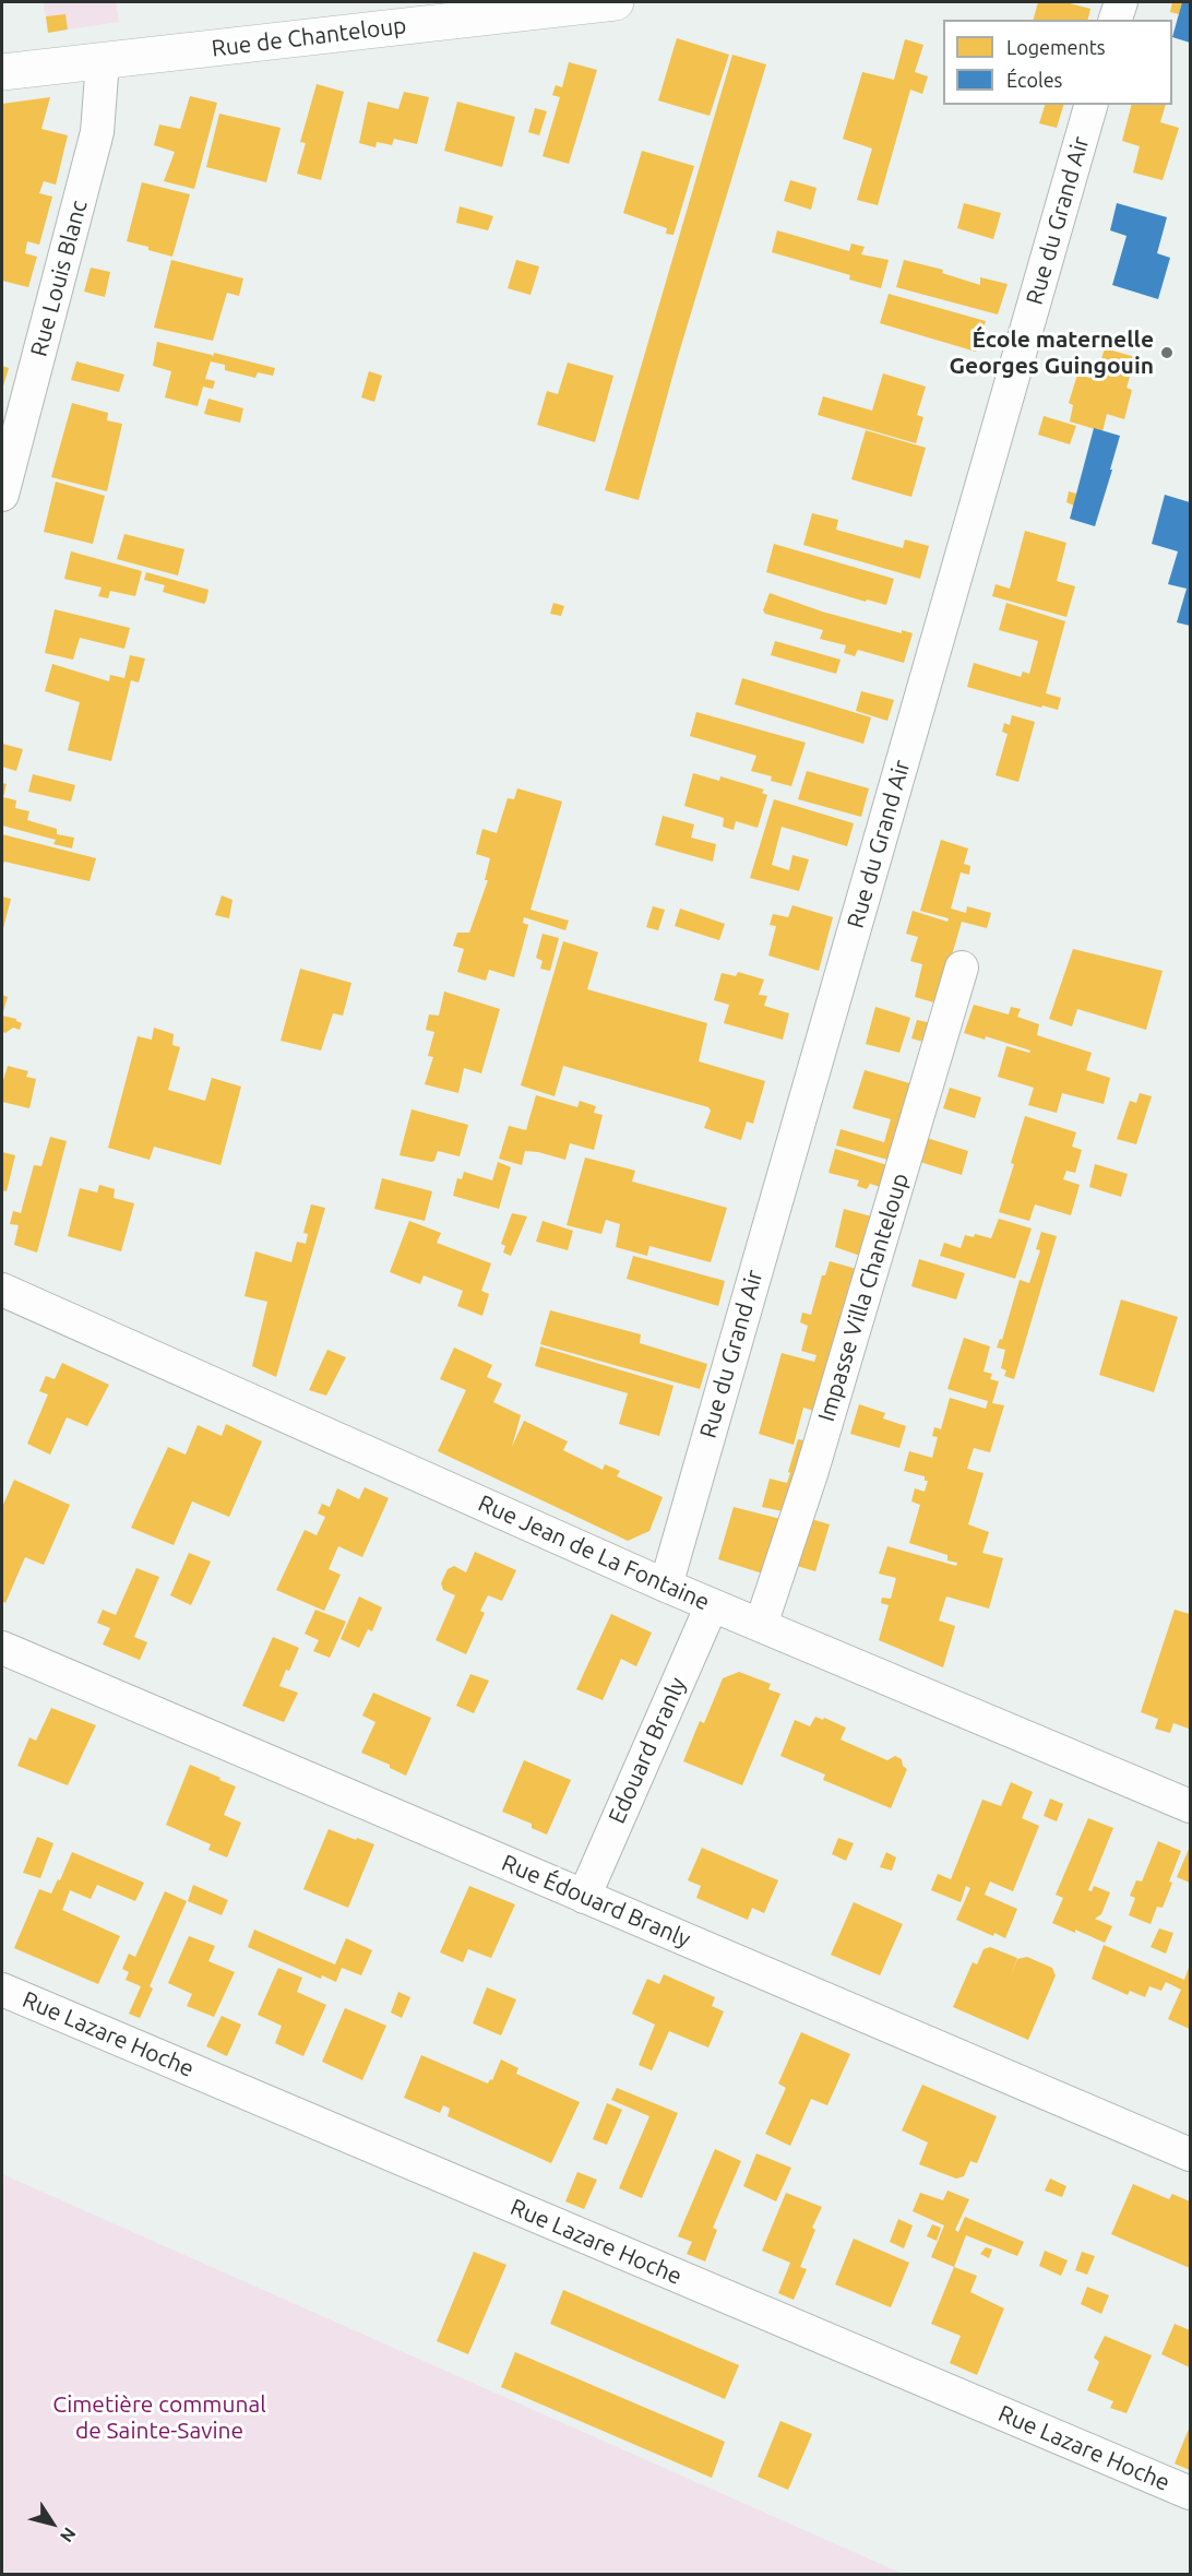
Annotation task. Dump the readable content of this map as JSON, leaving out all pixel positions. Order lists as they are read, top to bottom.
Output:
{
  "streets": {
    "street": [
      "Rue de Chanteloup",
      "Rue du Grand Air",
      "Rue Louis Blanc",
      "Impasse Villa Chanteloup",
      "Rue Jean de La Fontaine",
      "Edouard Branly",
      "Rue Édouard Branly",
      "Rue Lazare Hoche"
    ]
  },
  "crossings": [
    ["Rue de Chanteloup", "Rue Louis Blanc"],
    ["Rue du Grand Air", "Rue Jean de La Fontaine"],
    ["Impasse Villa Chanteloup", "Rue Jean de La Fontaine"],
    ["Rue Jean de La Fontaine", "Edouard Branly"],
    ["Edouard Branly", "Rue Édouard Branly"]
  ],
  "parks": ["Cimetière communal de Sainte-Savine"],
  "places": ["École maternelle Georges Guingouin"],
  "legend": ["Logements", "Écoles"],
  "north": "bottom right"
}
